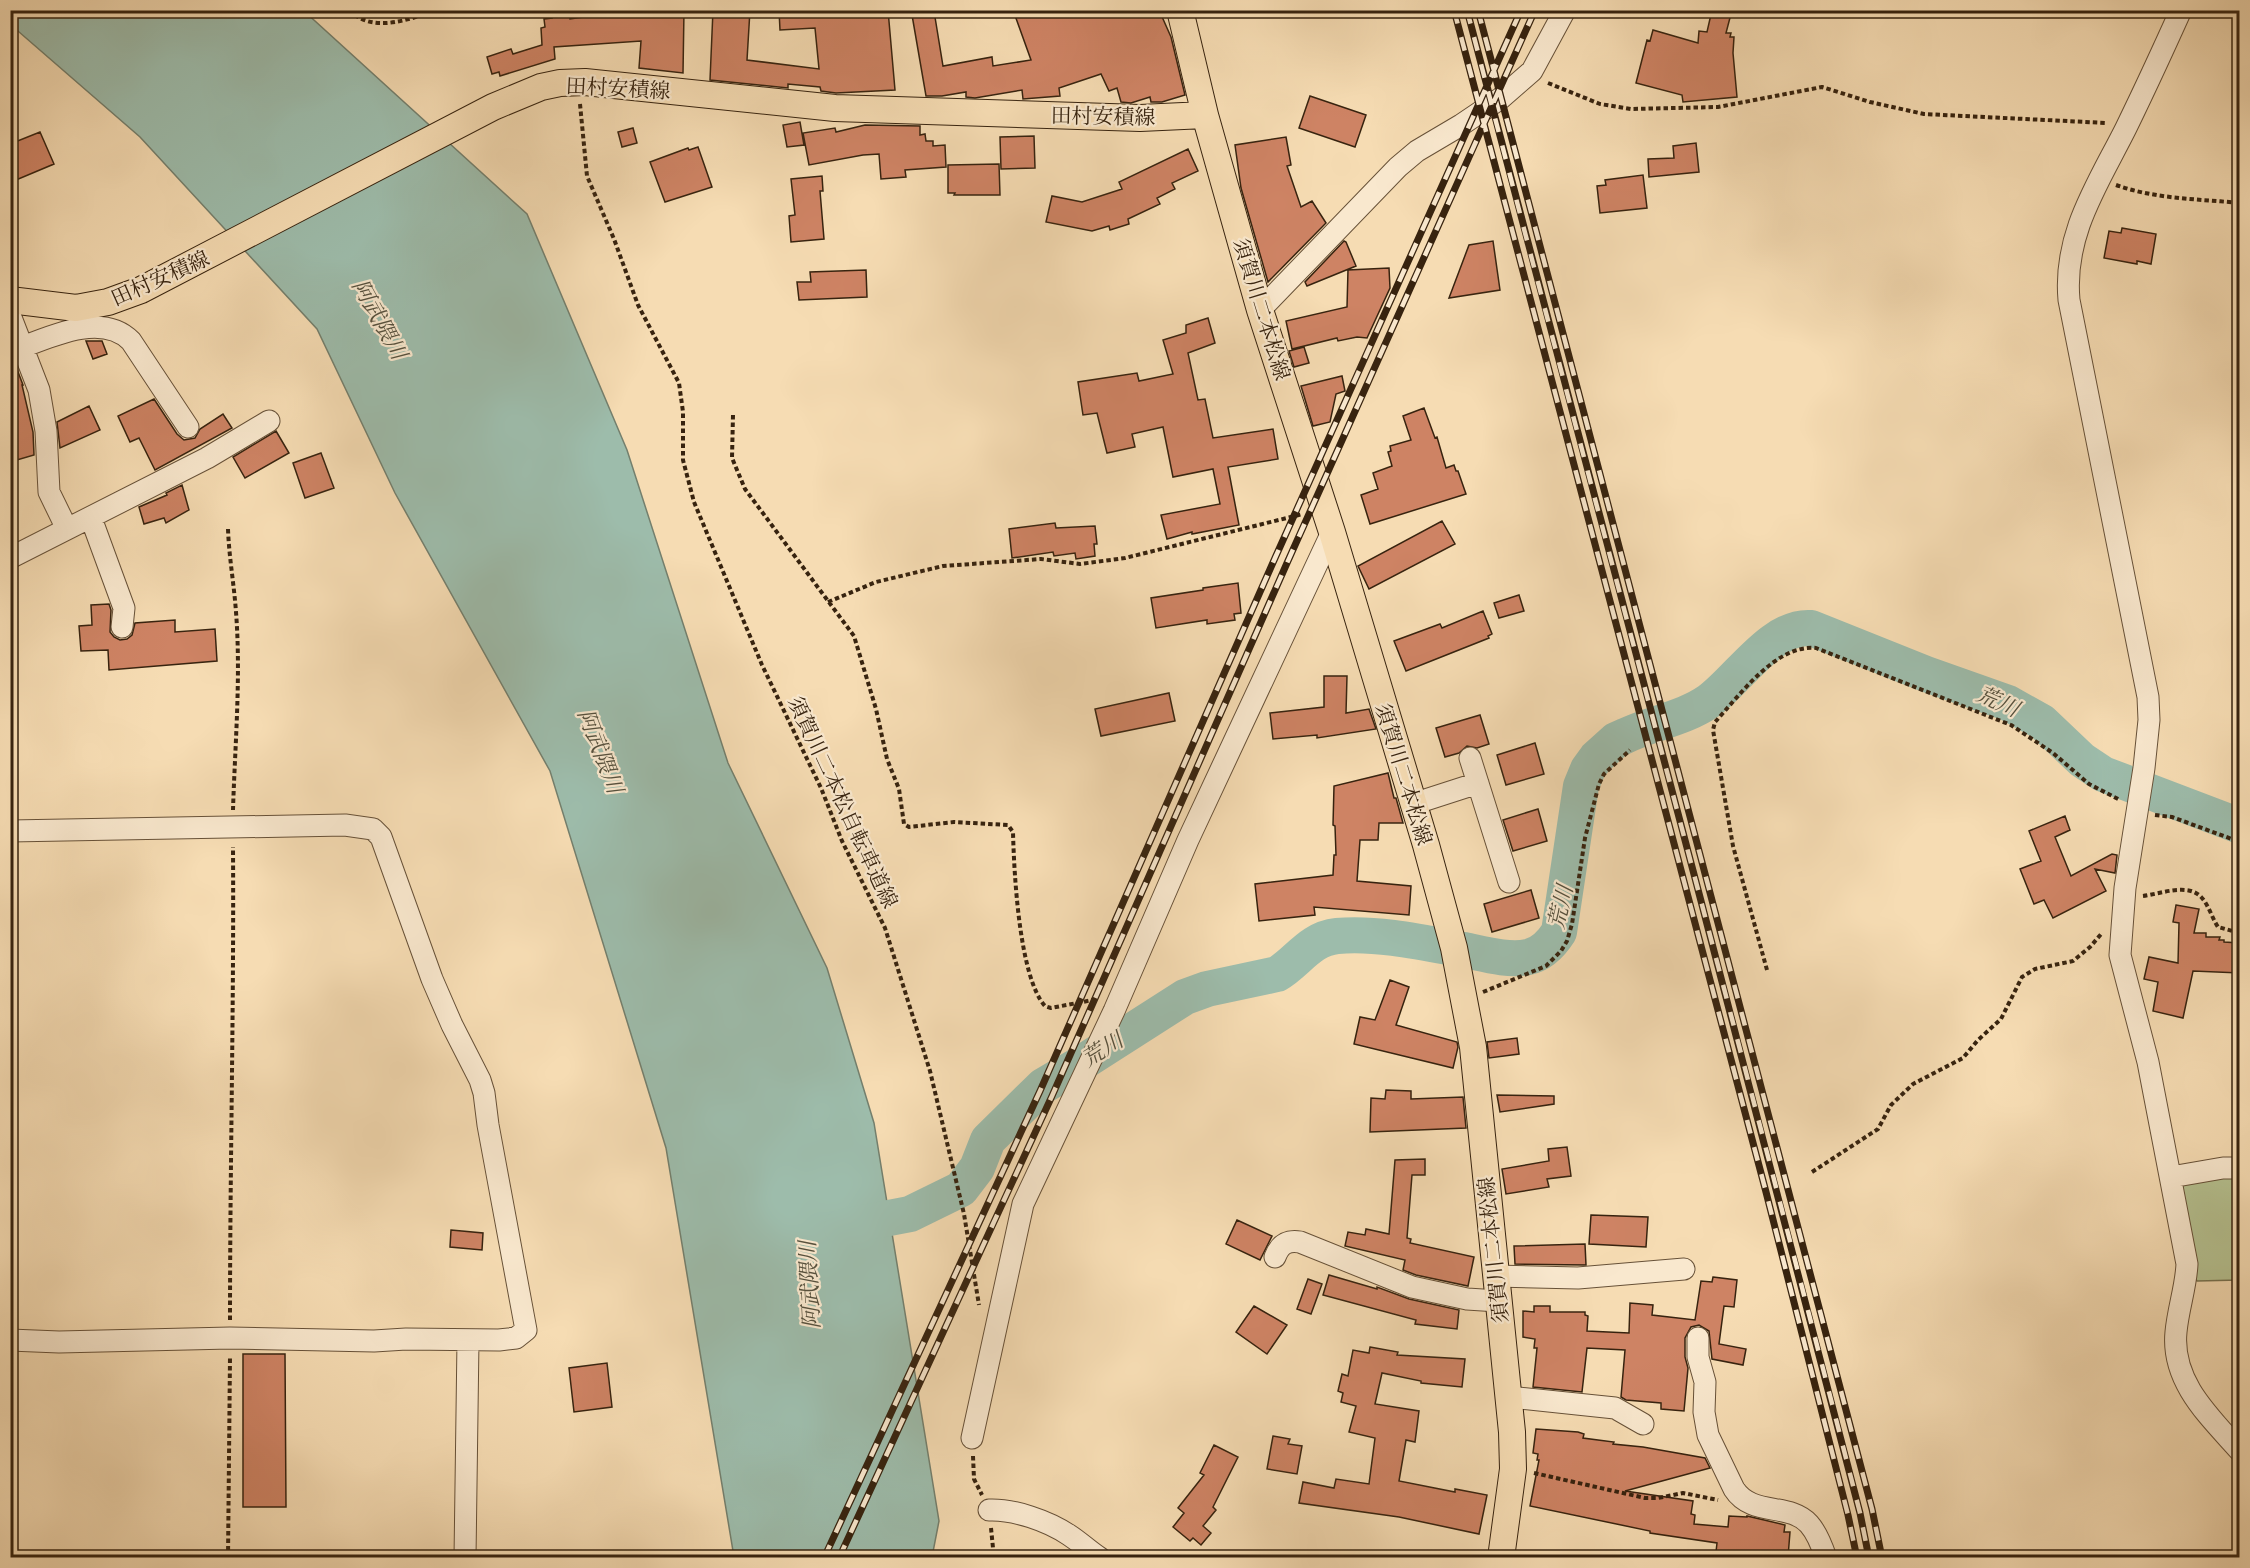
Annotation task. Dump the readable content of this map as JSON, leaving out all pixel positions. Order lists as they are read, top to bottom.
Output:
{
  "streets": {
    "main road": ["田村安積線", "須賀川二本松線"],
    "path": ["須賀川二本松自転車道線"]
  },
  "crossings": [
    ["田村安積線", "須賀川二本松線"],
    ["田村安積線", "須賀川二本松自転車道線"]
  ],
  "water": ["阿武隈川", "荒川"]
}
